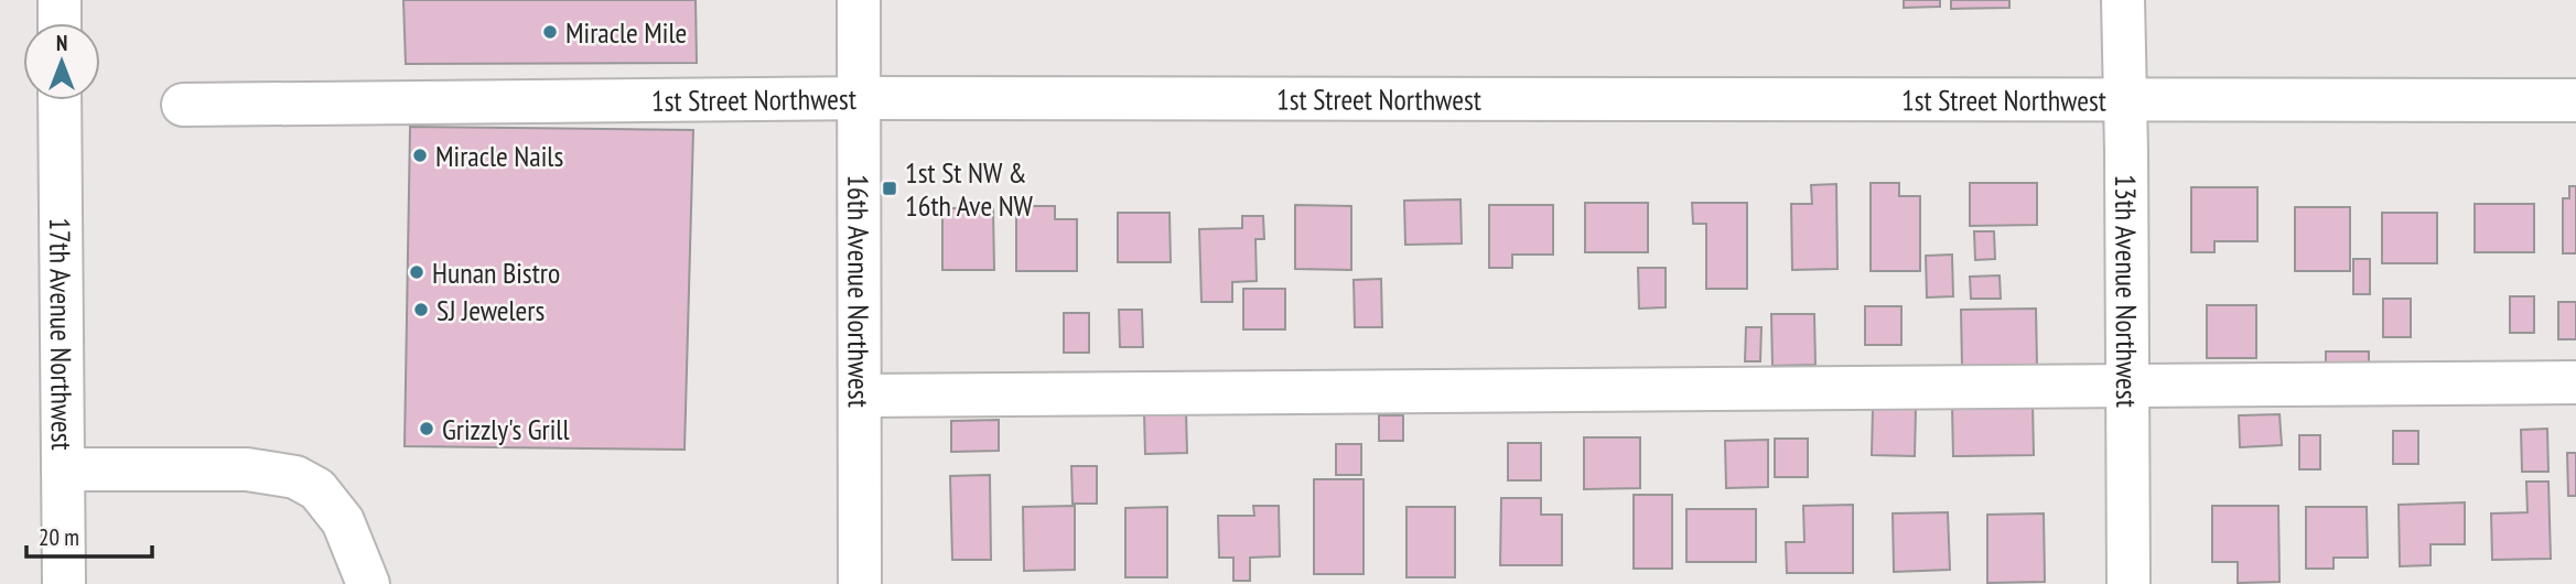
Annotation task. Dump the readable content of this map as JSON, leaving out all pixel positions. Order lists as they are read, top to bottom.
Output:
{
  "streets": {
    "street": [
      "1st Street Northwest",
      "16th Avenue Northwest",
      "13th Avenue Northwest",
      "17th Avenue Northwest"
    ]
  },
  "crossings": [
    ["1st Street Northwest", "16th Avenue Northwest"],
    ["1st Street Northwest", "13th Avenue Northwest"]
  ],
  "places": {
    "other": [
      "Miracle Mile",
      "Miracle Nails",
      "Hunan Bistro",
      "SJ Jewelers",
      "Grizzly's Grill"
    ],
    "transit": ["1st St NW & 16th Ave NW"]
  },
  "scale_bar": "20 m",
  "north": "top"
}
